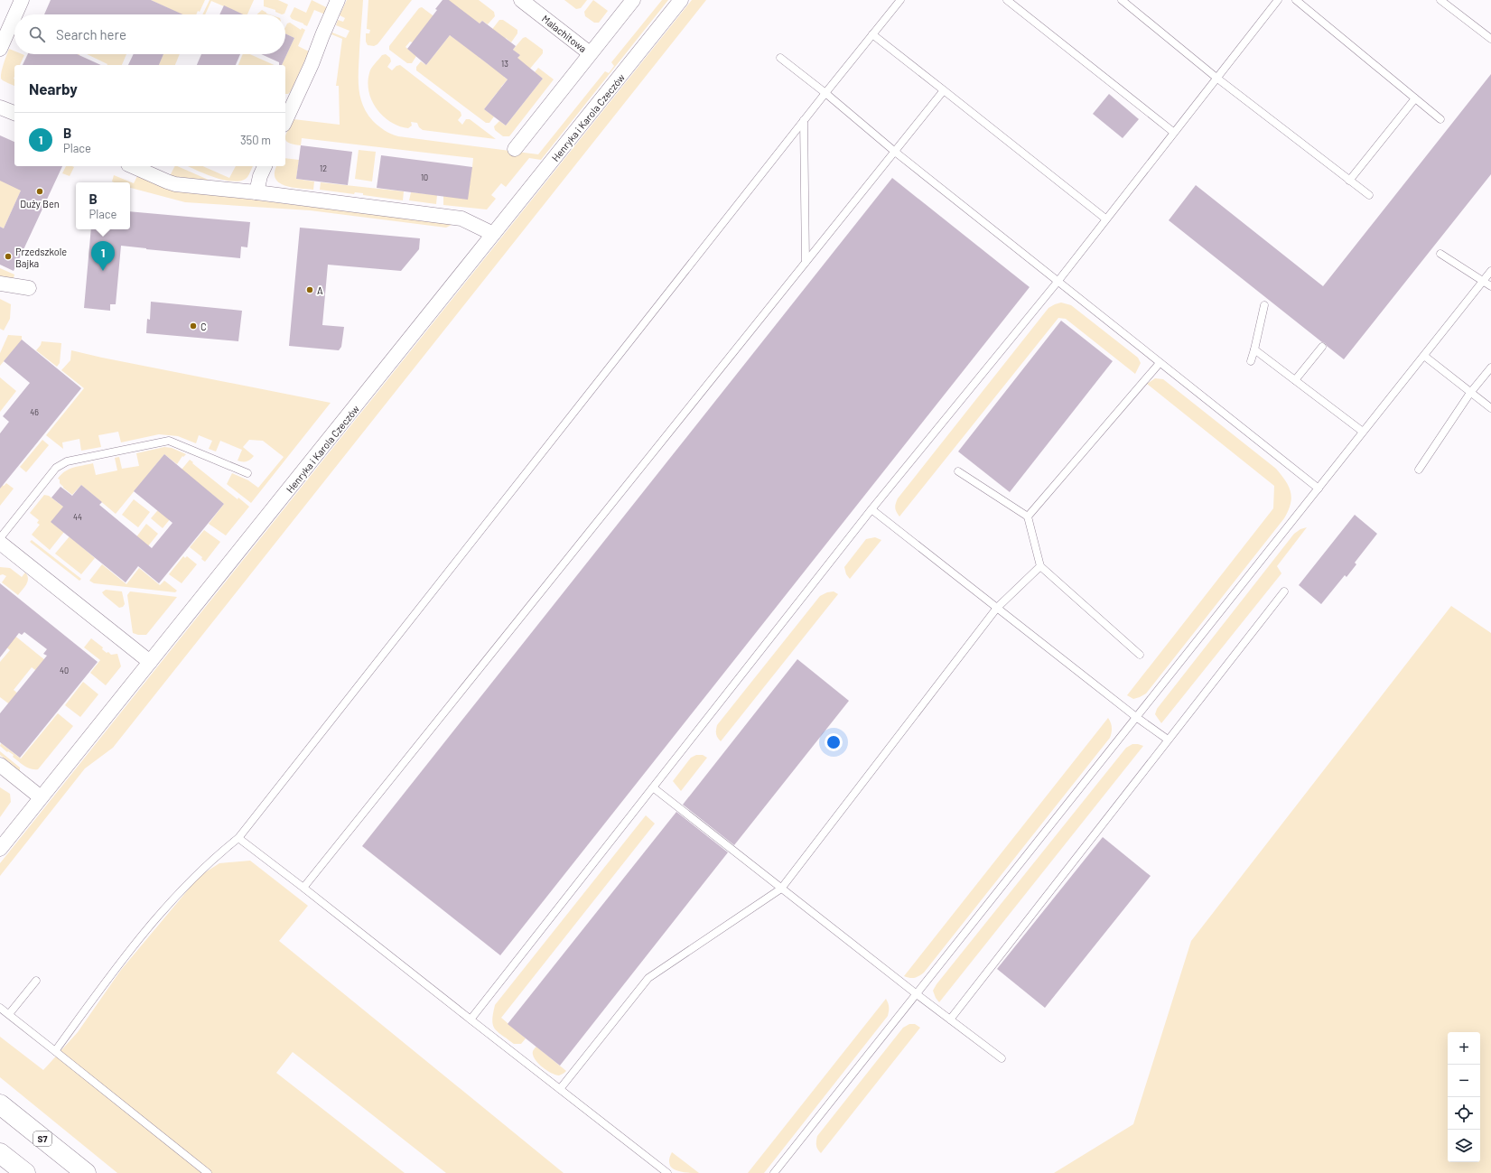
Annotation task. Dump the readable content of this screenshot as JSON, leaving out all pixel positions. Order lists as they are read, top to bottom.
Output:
{
  "streets": {
    "highway": ["S7"],
    "street": ["Malachitowa", "Henryka i Karola Czeczów"]
  },
  "places": [
    "Duży Ben",
    "Przedszkole Bajka",
    "A",
    "C"
  ],
  "house_numbers": [
    "13",
    "12",
    "10",
    "46",
    "44",
    "40"
  ],
  "page": {
    "search": "Search here",
    "heading": "Nearby",
    "list": [
      {
        "mark": "1",
        "name": "B",
        "note": "Place",
        "value": "350 m"
      }
    ],
    "popup": ["B", "Place"],
    "pins": "1",
    "map_buttons": ["+", "−"]
  }
}
